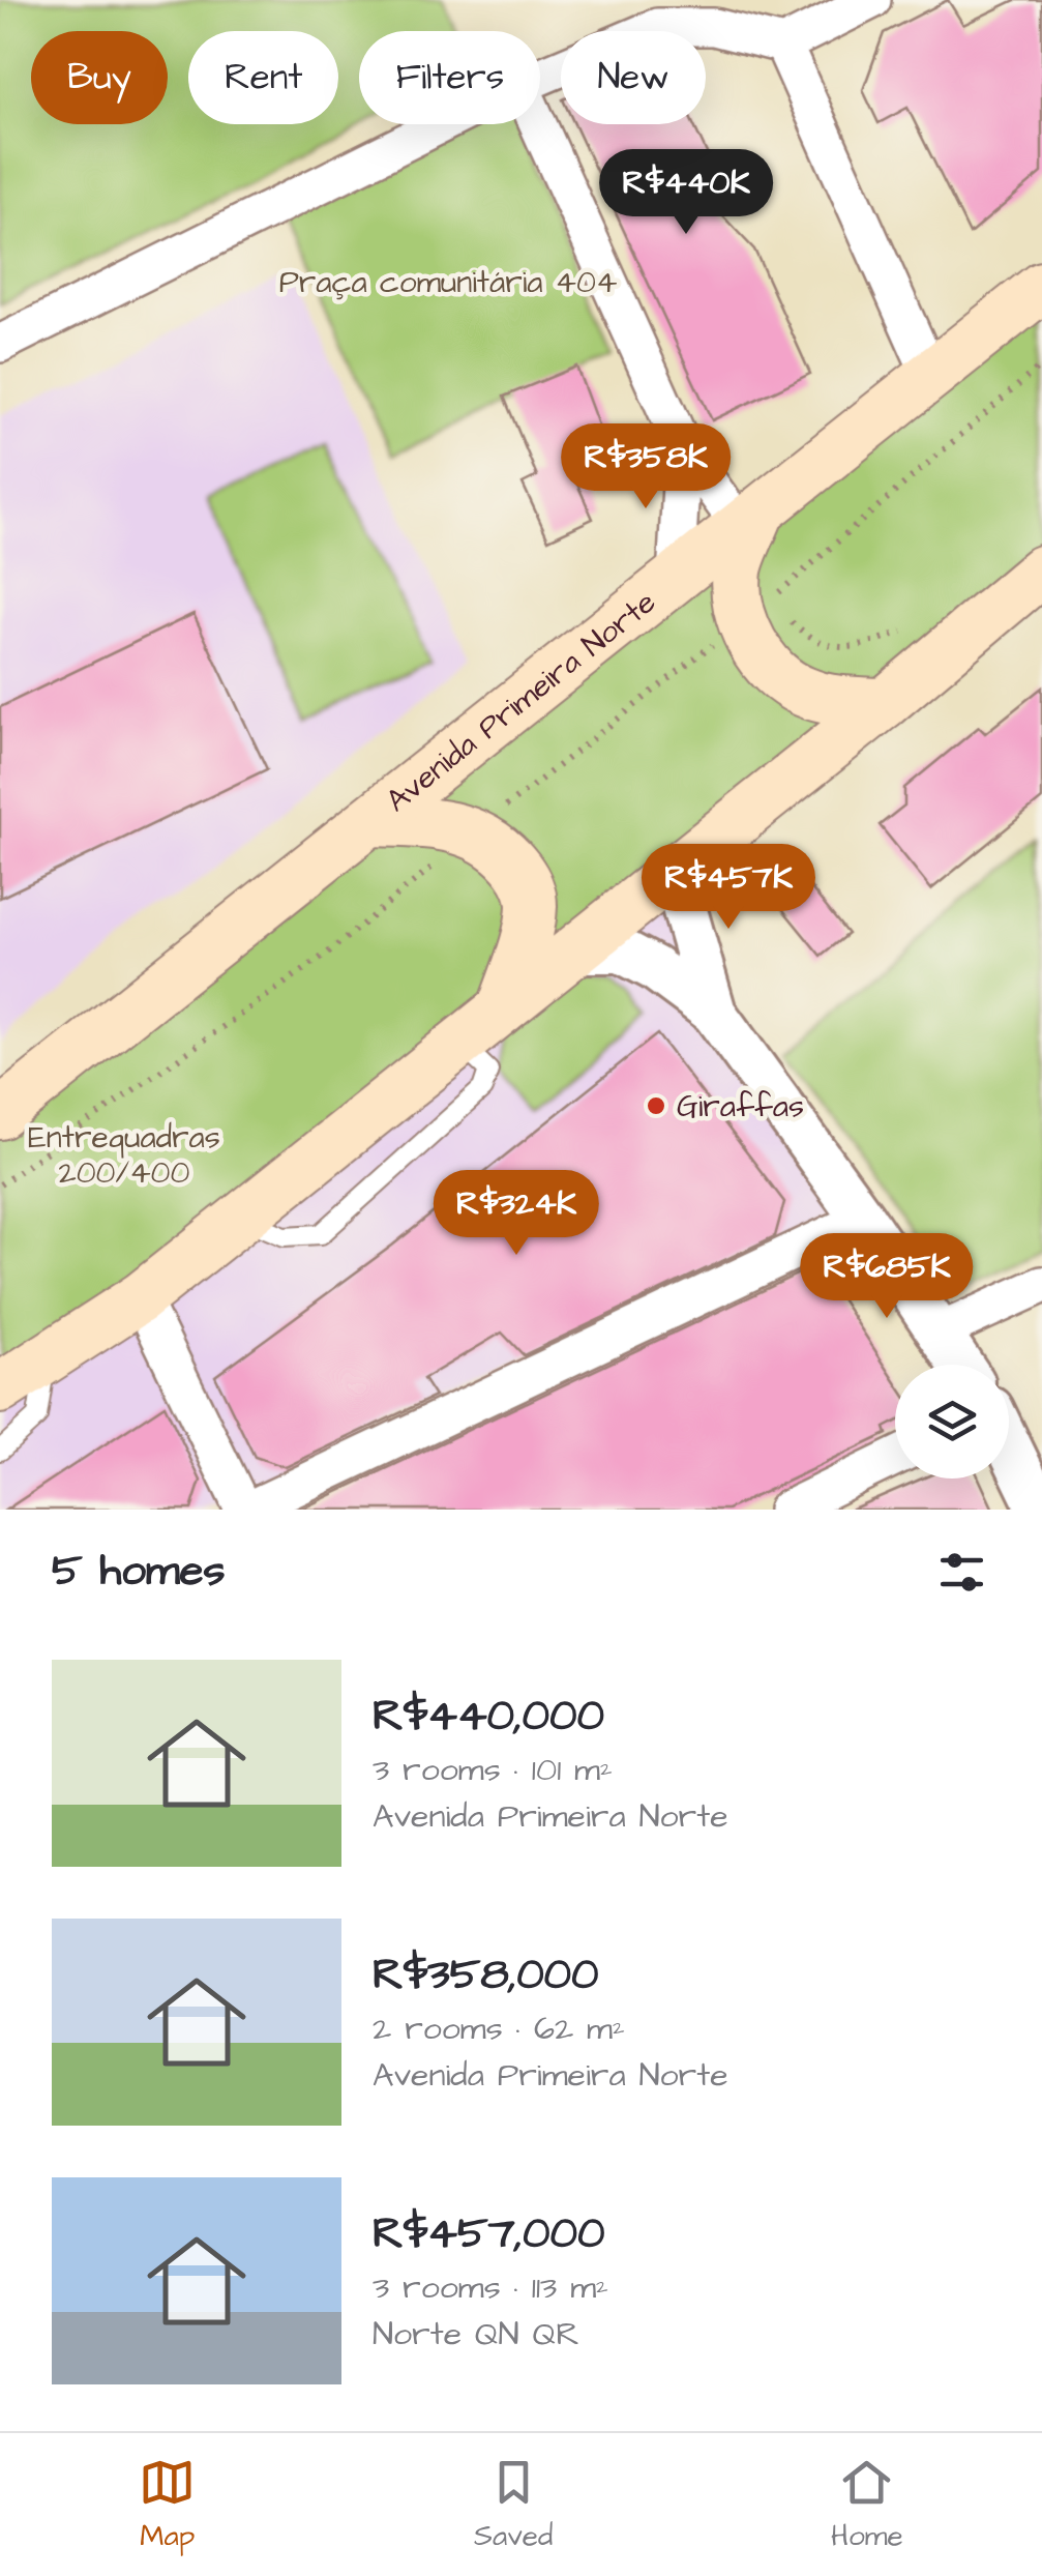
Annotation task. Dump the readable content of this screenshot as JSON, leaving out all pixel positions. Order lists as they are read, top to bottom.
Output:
{
  "streets": {
    "main road": ["Avenida Primeira Norte"]
  },
  "parks": ["Praça comunitária 404", "Entrequadras 200/400"],
  "places": ["Giraffas"],
  "page": {
    "chip": [
      "Buy",
      "Rent",
      "Filters",
      "New"
    ],
    "price": [
      "R$440K",
      "R$358K",
      "R$457K",
      "R$324K",
      "R$685K"
    ],
    "heading": "5 homes",
    "list": [
      {
        "name": "R$440,000",
        "note": "3 rooms · 101 m² · Avenida Primeira Norte"
      },
      {
        "name": "R$358,000",
        "note": "2 rooms · 62 m² · Avenida Primeira Norte"
      },
      {
        "name": "R$457,000",
        "note": "3 rooms · 113 m² · Norte QN QR"
      }
    ],
    "tabs": ["Map", "Saved", "Home"]
  }
}
